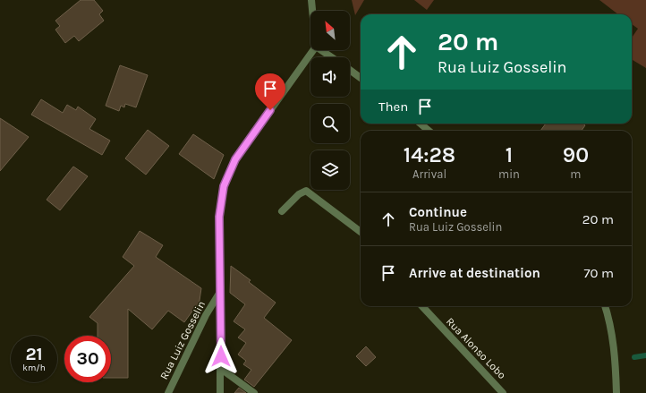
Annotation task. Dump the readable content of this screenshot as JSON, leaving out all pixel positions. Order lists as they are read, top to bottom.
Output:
{
  "streets": {
    "street": ["Rua Luiz Gosselin", "Rua Alonso Lobo"]
  },
  "north": "top left",
  "page": {
    "turn": ["20 m", "Rua Luiz Gosselin"],
    "then": "Then",
    "eta": [
      "14:28",
      "Arrival",
      "1",
      "min",
      "90",
      "m"
    ],
    "list": [
      {
        "name": "Continue",
        "note": "Rua Luiz Gosselin",
        "value": "20 m"
      },
      {
        "name": "Arrive at destination",
        "value": "70 m"
      }
    ],
    "speed": "21 km/h",
    "limit": "30"
  }
}
